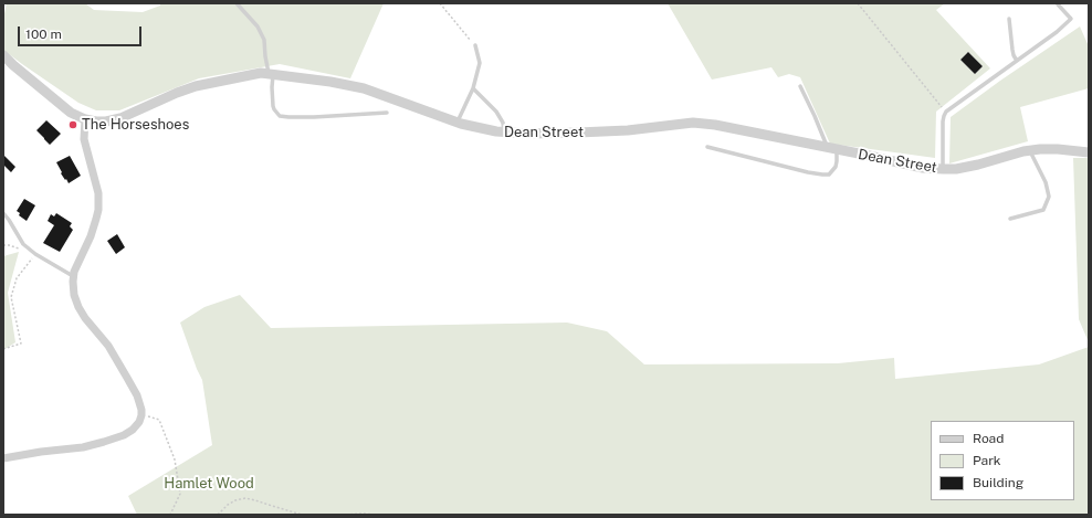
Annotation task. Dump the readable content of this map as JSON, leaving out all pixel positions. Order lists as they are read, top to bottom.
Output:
{
  "streets": {
    "street": ["Dean Street"]
  },
  "parks": ["Hamlet Wood"],
  "places": ["The Horseshoes"],
  "legend": ["Road", "Park", "Building"],
  "scale_bar": "100 m"
}
